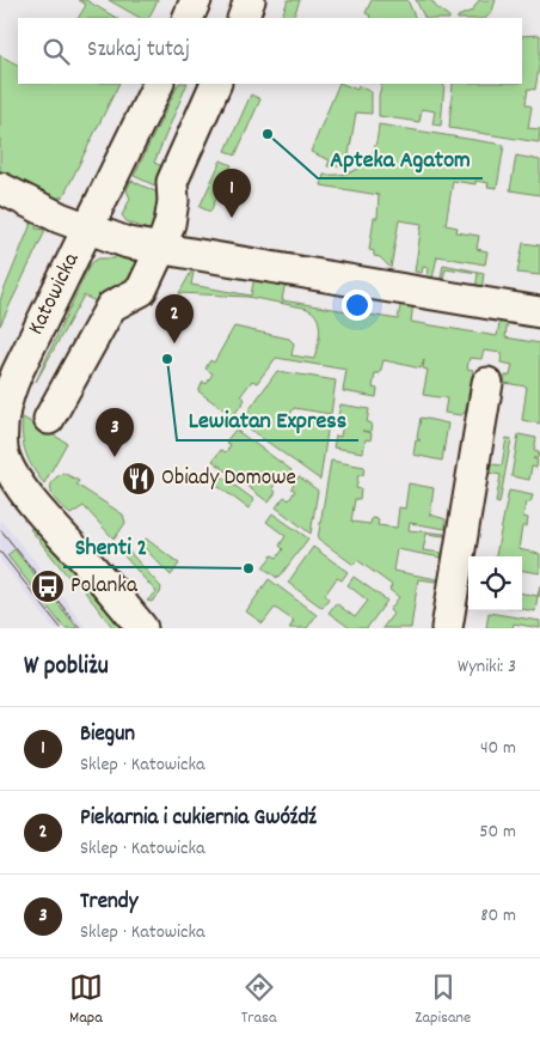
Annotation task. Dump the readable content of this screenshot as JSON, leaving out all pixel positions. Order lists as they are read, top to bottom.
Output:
{
  "streets": {
    "street": ["Katowicka"]
  },
  "places": {
    "other": ["Apteka Agatom", "Lewiatan Express", "Shenti 2"],
    "restaurant": ["Obiady Domowe"],
    "bus stop": ["Polanka"]
  },
  "page": {
    "search": "Szukaj tutaj",
    "pins": ["1", "2", "3"],
    "heading": ["W pobliżu", "Wyniki: 3"],
    "list": [
      {
        "mark": "1",
        "name": "Biegun",
        "note": "Sklep · Katowicka",
        "value": "40 m"
      },
      {
        "mark": "2",
        "name": "Piekarnia i cukiernia Gwóźdź",
        "note": "Sklep · Katowicka",
        "value": "50 m"
      },
      {
        "mark": "3",
        "name": "Trendy",
        "note": "Sklep · Katowicka",
        "value": "80 m"
      }
    ],
    "nav": ["Mapa", "Trasa", "Zapisane"]
  }
}
